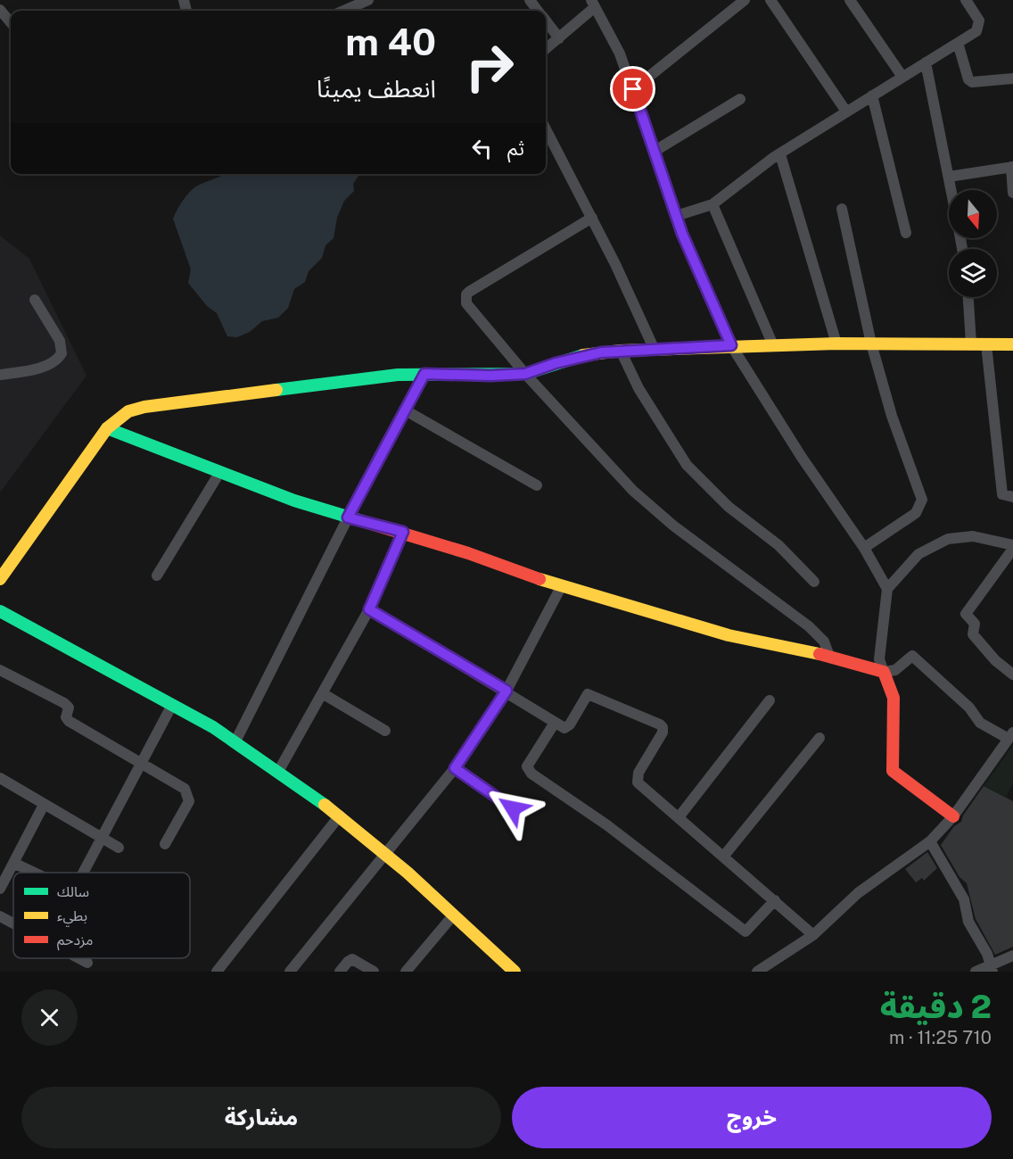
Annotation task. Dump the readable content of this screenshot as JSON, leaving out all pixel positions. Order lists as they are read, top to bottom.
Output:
{
  "legend": ["سالك", "بطيء", "مزدحم"],
  "north": "bottom",
  "page": {
    "turn": ["40 m", "انعطف يمينًا"],
    "then": "ثم",
    "heading": ["2 دقيقة", "710 m · 11:25"],
    "buttons": ["خروج", "مشاركة"]
  }
}
